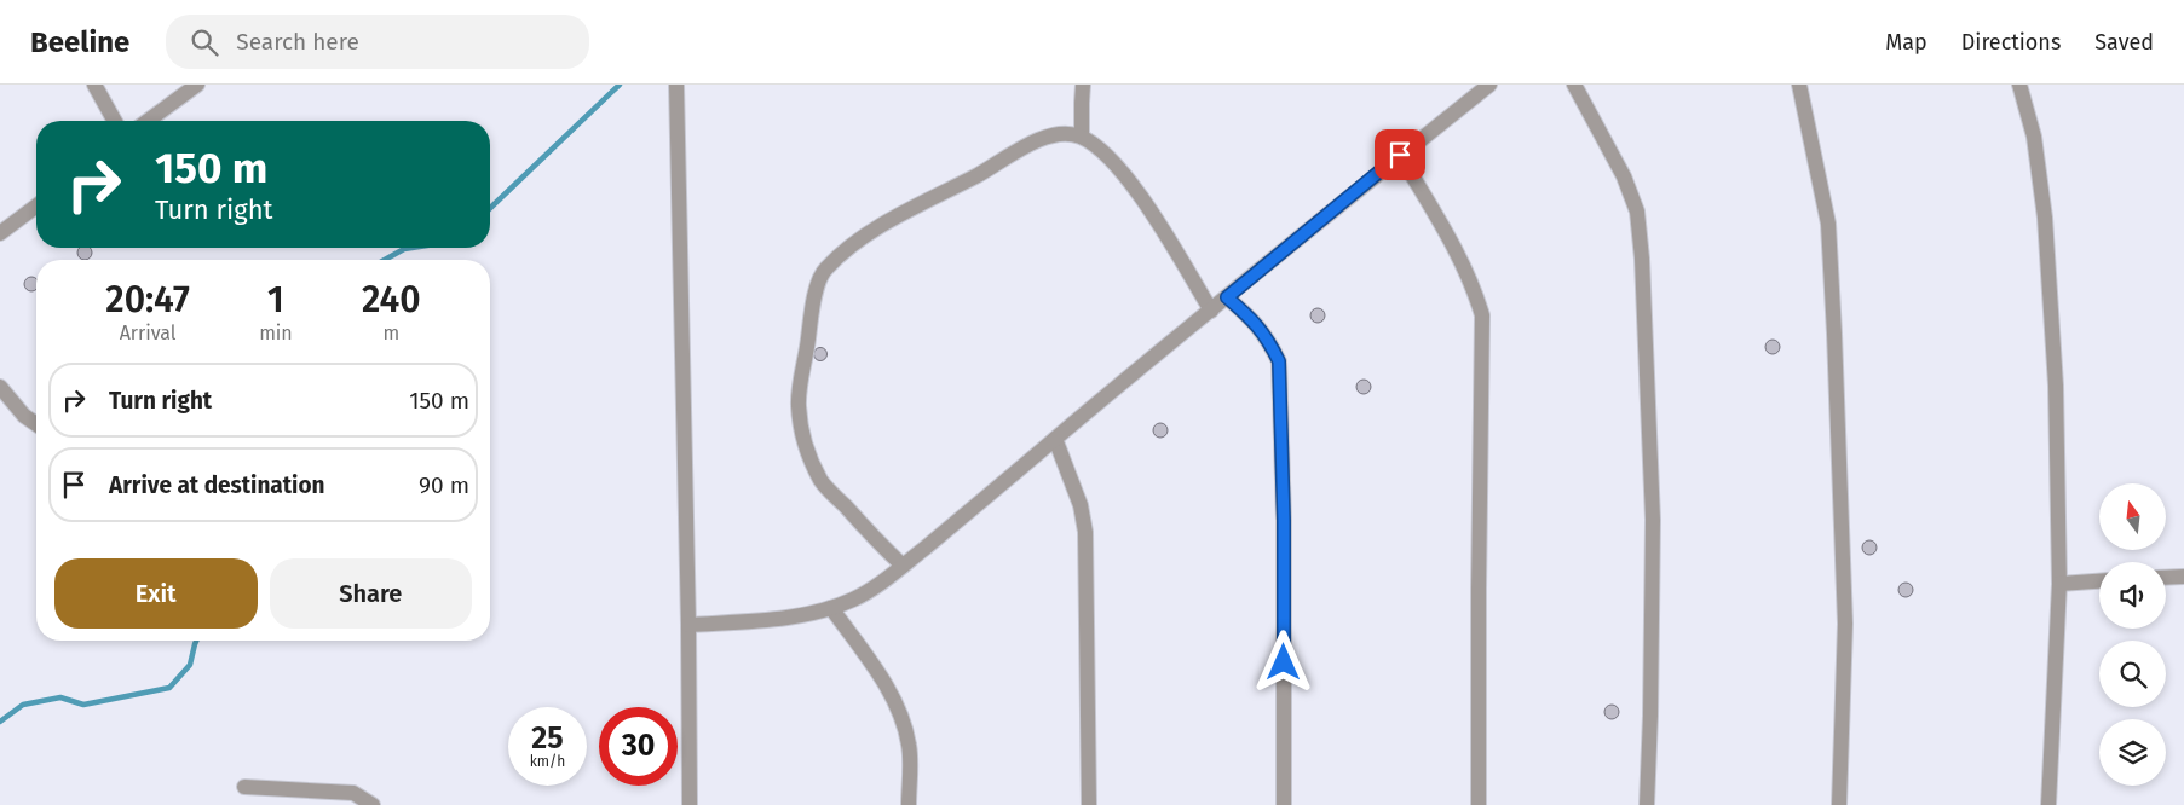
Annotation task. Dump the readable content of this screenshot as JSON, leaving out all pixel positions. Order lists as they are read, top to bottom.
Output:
{
  "north": "top",
  "page": {
    "header": "Beeline",
    "search": "Search here",
    "nav": ["Map", "Directions", "Saved"],
    "turn": ["150 m", "Turn right"],
    "eta": [
      "20:47",
      "Arrival",
      "1",
      "min",
      "240",
      "m"
    ],
    "list": [
      {
        "name": "Turn right",
        "value": "150 m"
      },
      {
        "name": "Arrive at destination",
        "value": "90 m"
      }
    ],
    "buttons": ["Exit", "Share"],
    "speed": "25 km/h",
    "limit": "30"
  }
}
